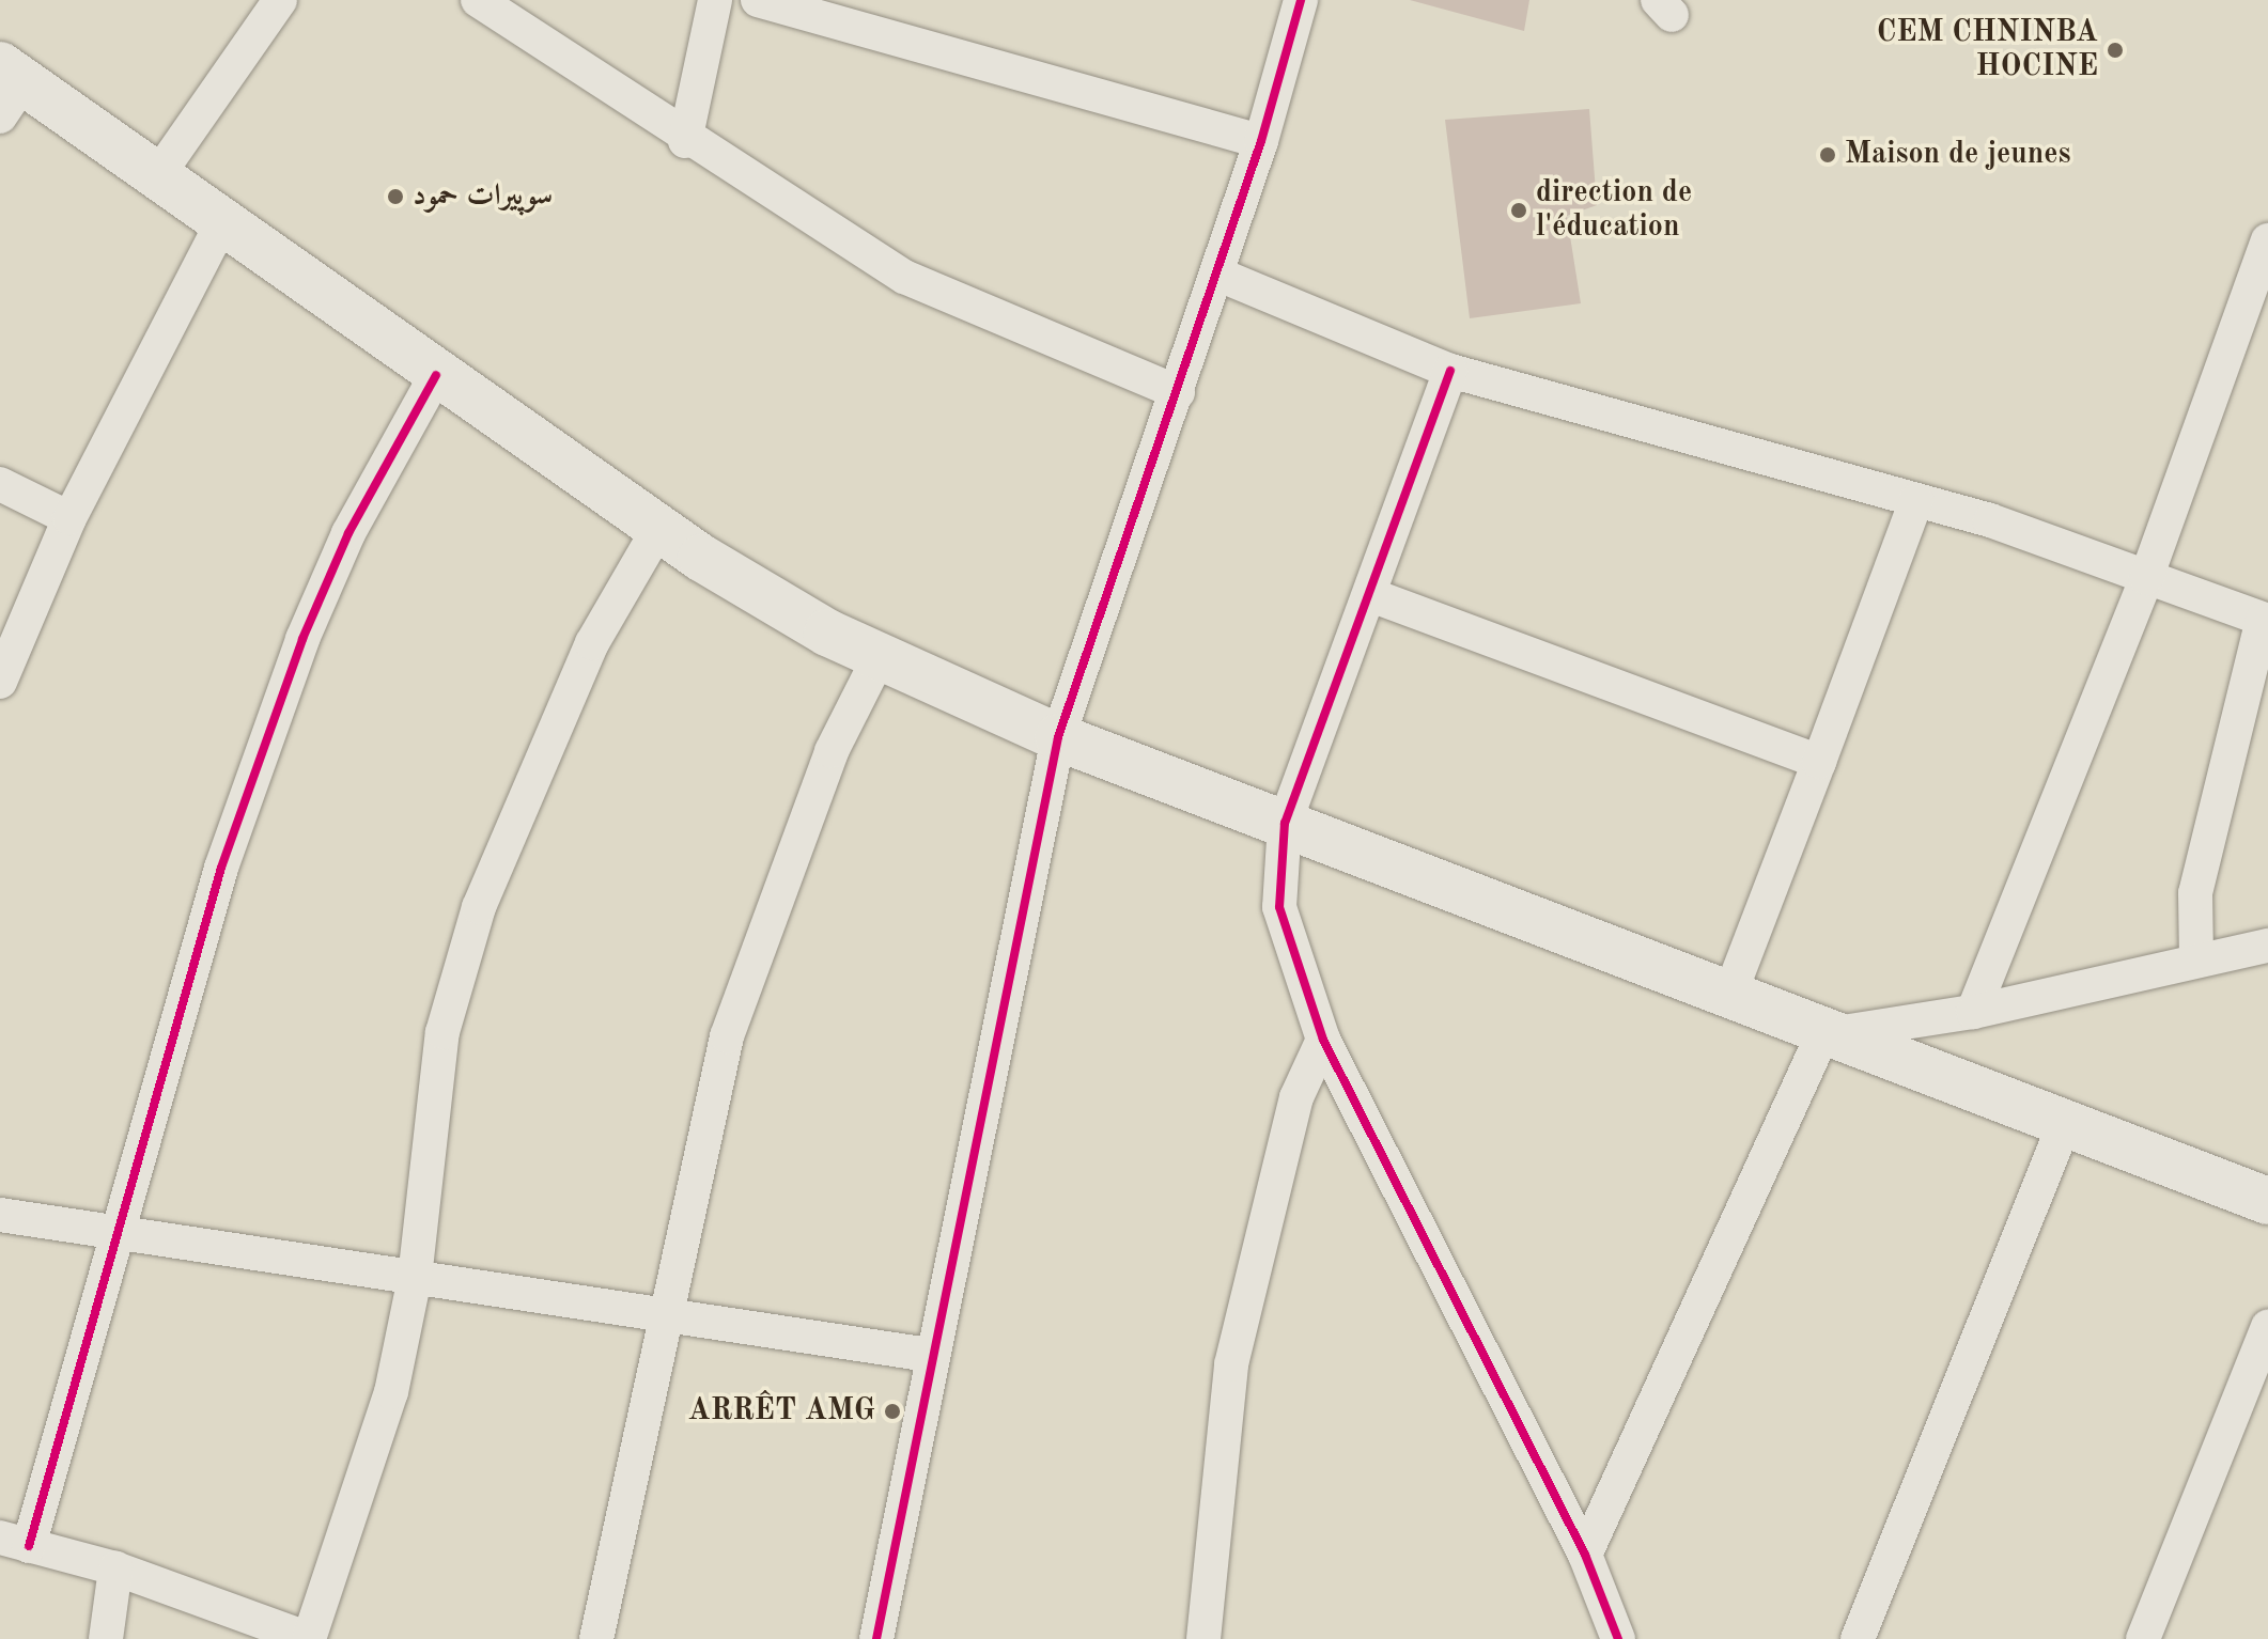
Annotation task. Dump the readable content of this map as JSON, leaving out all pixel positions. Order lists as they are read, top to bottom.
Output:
{
  "places": [
    "CEM CHNINBA HOCINE",
    "Maison de jeunes",
    "سوپيرات حمود",
    "direction de l'éducation",
    "ARRÊT AMG"
  ]
}
